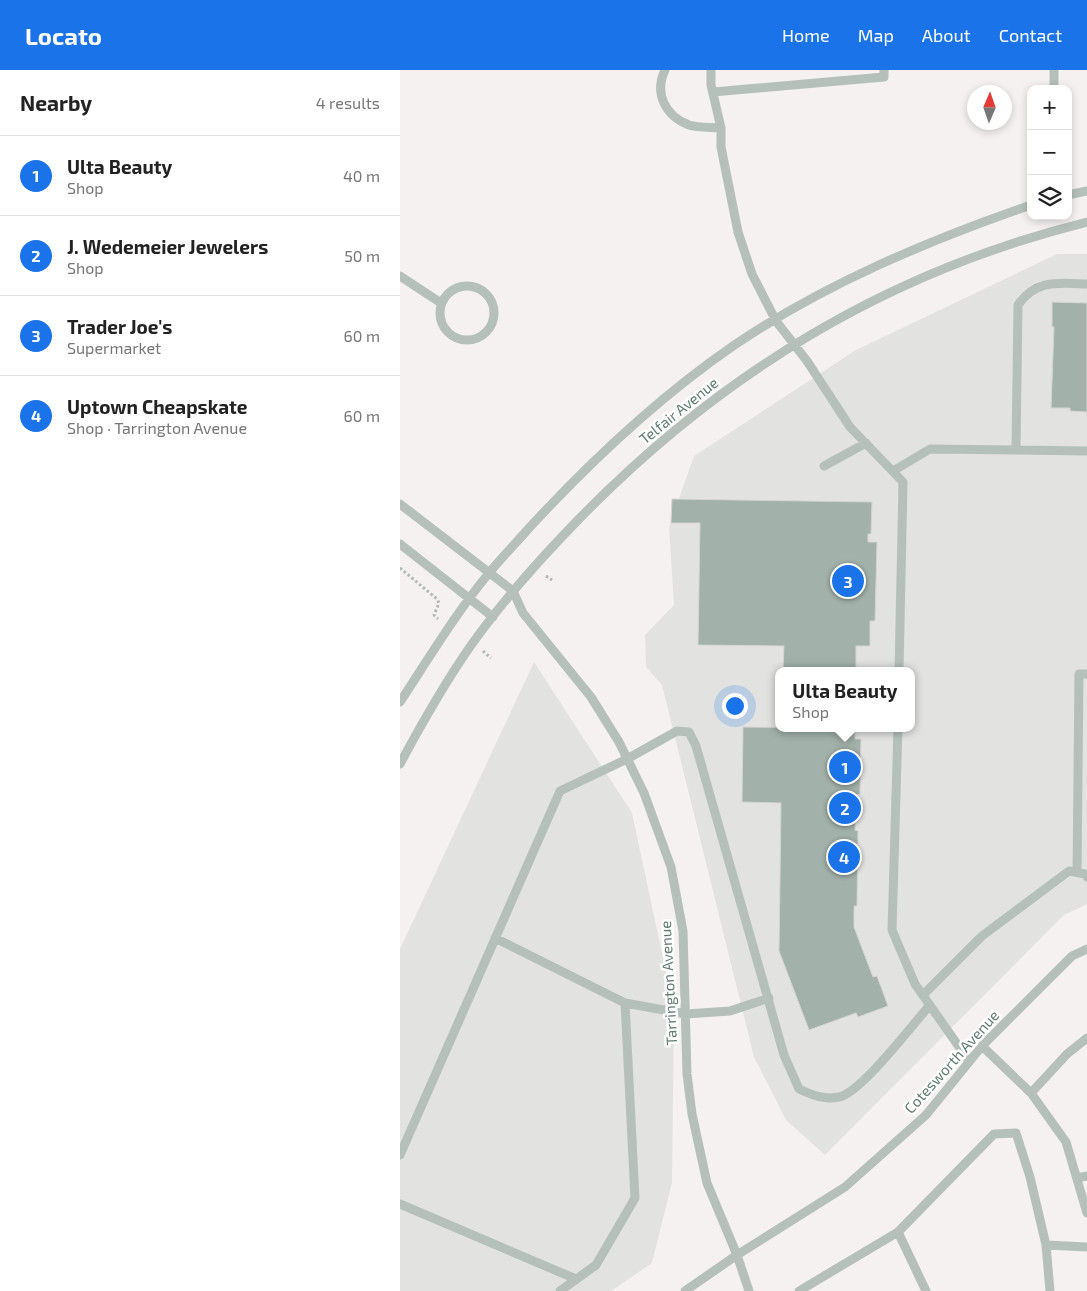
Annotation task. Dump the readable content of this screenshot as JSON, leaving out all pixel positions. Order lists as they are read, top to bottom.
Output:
{
  "streets": {
    "street": ["Telfair Avenue", "Tarrington Avenue", "Cotesworth Avenue"]
  },
  "crossings": [
    ["Telfair Avenue", "Tarrington Avenue"],
    ["Tarrington Avenue", "Cotesworth Avenue"]
  ],
  "north": "top",
  "page": {
    "header": "Locato",
    "nav": [
      "Home",
      "Map",
      "About",
      "Contact"
    ],
    "heading": ["Nearby", "4 results"],
    "map_buttons": ["+", "−"],
    "list": [
      {
        "mark": "1",
        "name": "Ulta Beauty",
        "note": "Shop",
        "value": "40 m"
      },
      {
        "mark": "2",
        "name": "J. Wedemeier Jewelers",
        "note": "Shop",
        "value": "50 m"
      },
      {
        "mark": "3",
        "name": "Trader Joe's",
        "note": "Supermarket",
        "value": "60 m"
      },
      {
        "mark": "4",
        "name": "Uptown Cheapskate",
        "note": "Shop · Tarrington Avenue",
        "value": "60 m"
      }
    ],
    "pins": [
      "3",
      "1",
      "2",
      "4"
    ],
    "popup": ["Ulta Beauty", "Shop"]
  }
}
